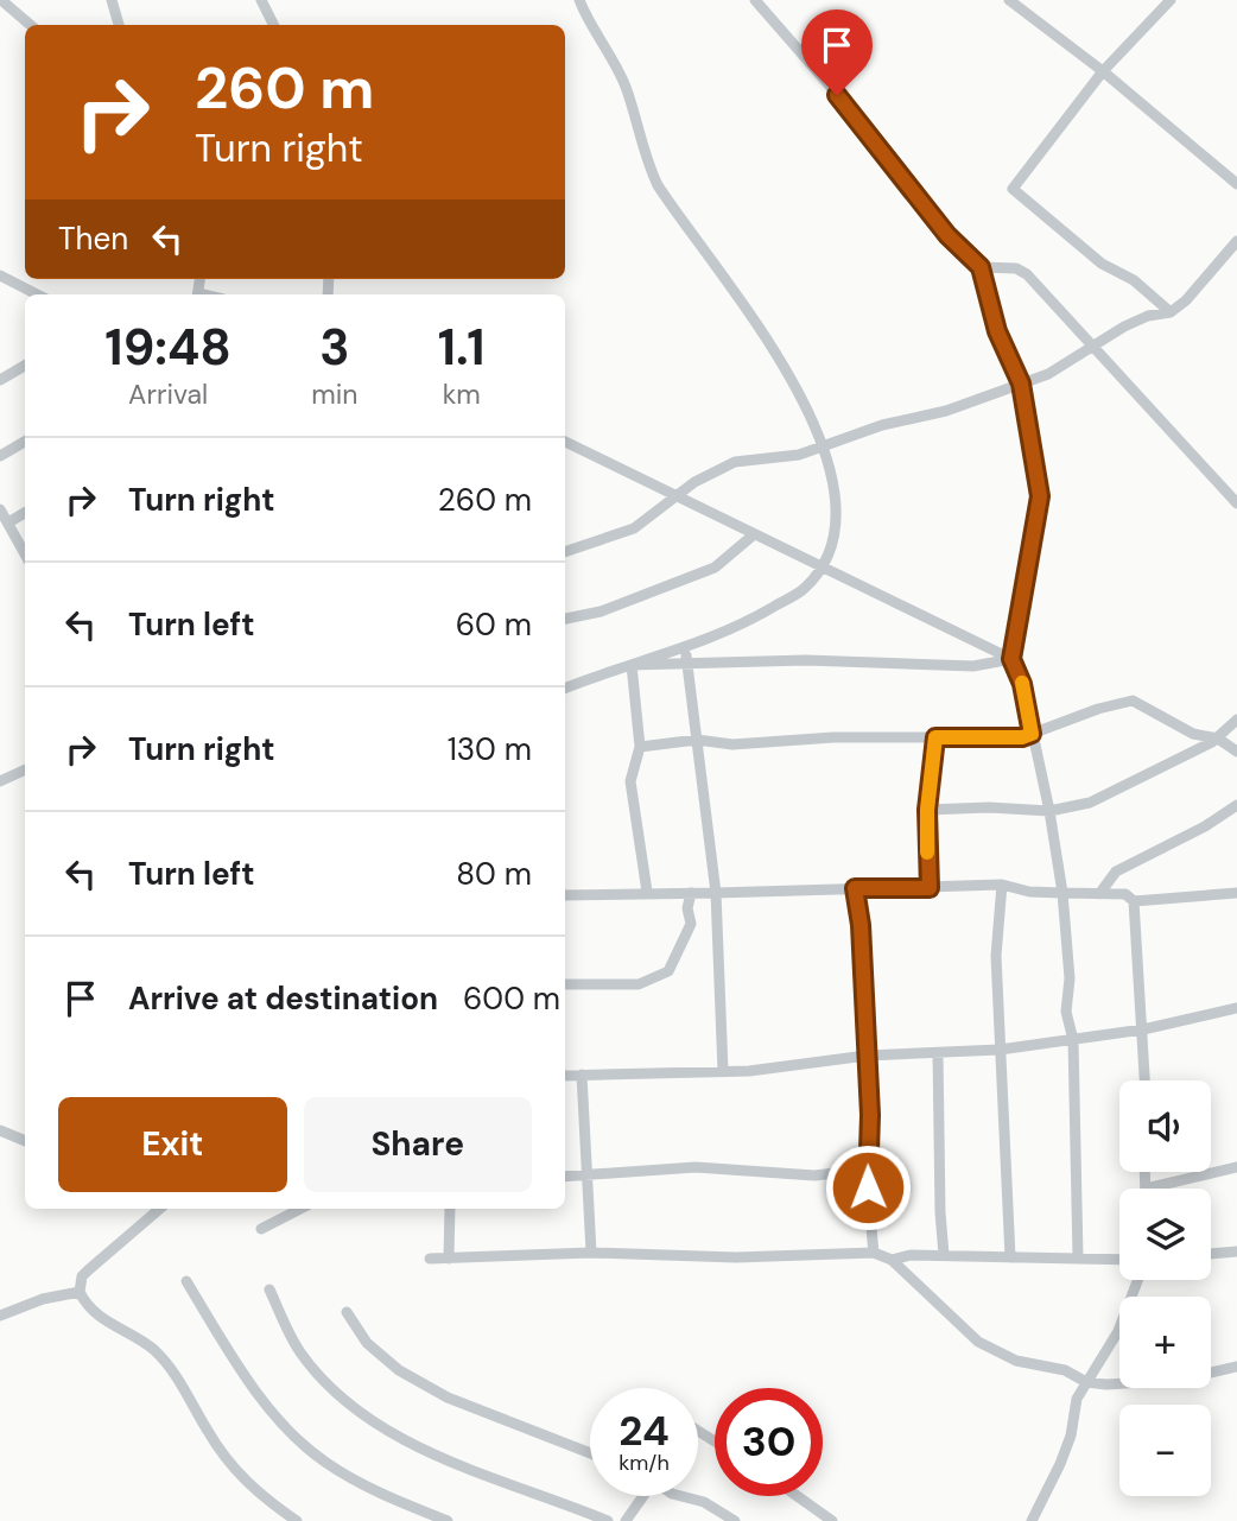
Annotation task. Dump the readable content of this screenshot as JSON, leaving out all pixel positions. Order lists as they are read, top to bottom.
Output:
{
  "page": {
    "turn": ["260 m", "Turn right"],
    "then": "Then",
    "eta": [
      "19:48",
      "Arrival",
      "3",
      "min",
      "1.1",
      "km"
    ],
    "list": [
      {
        "name": "Turn right",
        "value": "260 m"
      },
      {
        "name": "Turn left",
        "value": "60 m"
      },
      {
        "name": "Turn right",
        "value": "130 m"
      },
      {
        "name": "Turn left",
        "value": "80 m"
      },
      {
        "name": "Arrive at destination",
        "value": "600 m"
      }
    ],
    "map_buttons": ["+", "−"],
    "buttons": ["Exit", "Share"],
    "speed": "24 km/h",
    "limit": "30"
  }
}
